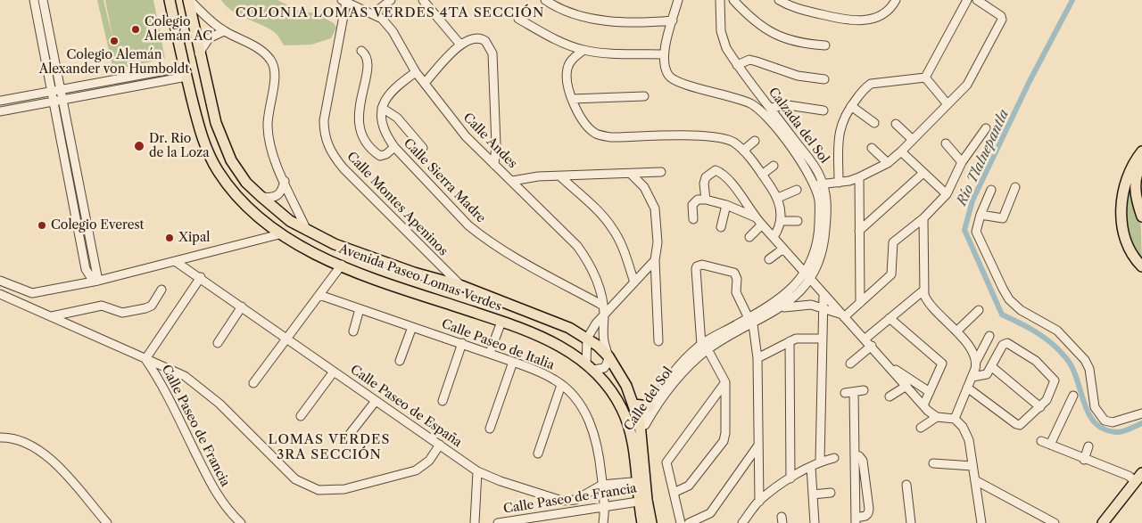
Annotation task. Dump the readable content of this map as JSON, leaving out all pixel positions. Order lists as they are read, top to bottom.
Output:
{
  "streets": {
    "main road": ["Avenida Paseo Lomas Verdes"],
    "street": [
      "Calzada del Sol",
      "Calle Andes",
      "Calle Sierra Madre",
      "Calle Montes Apeninos",
      "Calle Paseo de Italia",
      "Calle del Sol",
      "Calle Paseo de España",
      "Calle Paseo de Francia"
    ]
  },
  "crossings": [
    ["Calzada del Sol", "Calle del Sol"],
    ["Calle Andes", "Calle Sierra Madre"],
    ["Calle Andes", "Calle Montes Apeninos"],
    ["Calle Andes", "Avenida Paseo Lomas Verdes"],
    ["Calle Montes Apeninos", "Avenida Paseo Lomas Verdes"],
    ["Avenida Paseo Lomas Verdes", "Calle del Sol"],
    ["Calle Paseo de Italia", "Calle Paseo de Francia"]
  ],
  "districts": ["COLONIA LOMAS VERDES 4TA SECCIÓN", "LOMAS VERDES 3RA SECCIÓN"],
  "water": ["Río Tlalnepantla"],
  "places": [
    "Colegio Alemán AC",
    "Colegio Alemán Alexander von Humboldt",
    "Dr. Rio de la Loza",
    "Colegio Everest",
    "Xipal"
  ]
}
